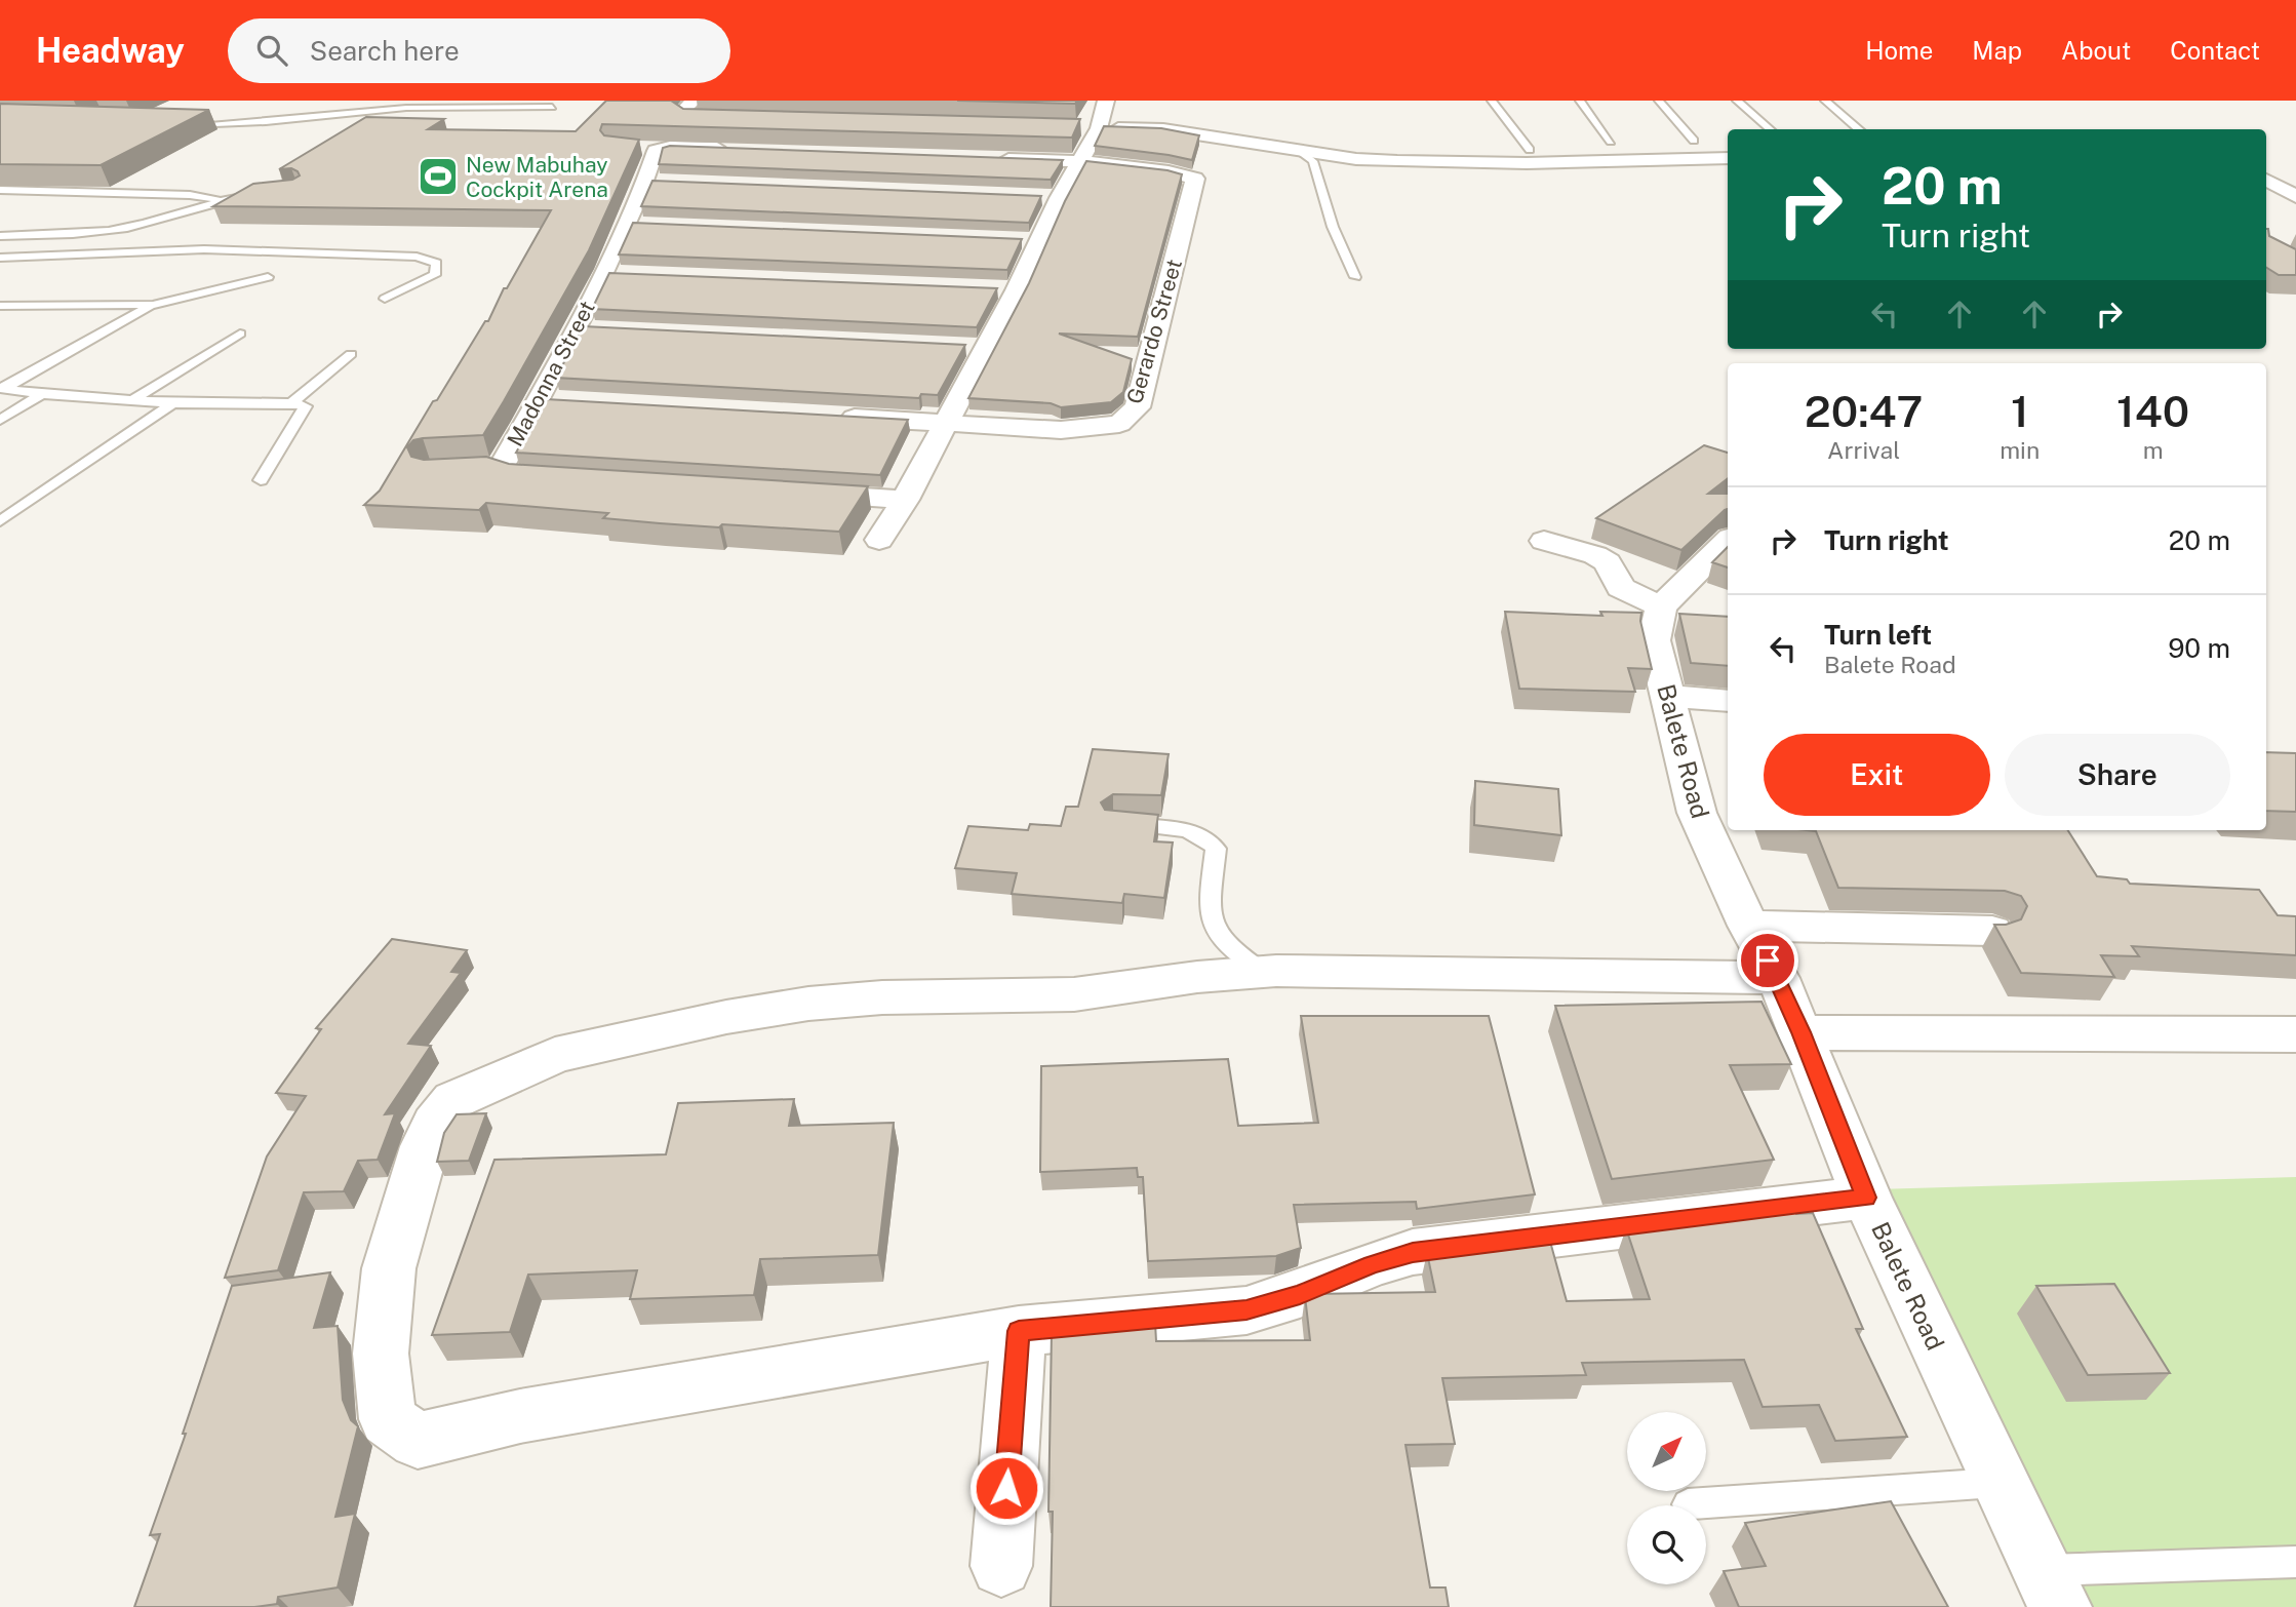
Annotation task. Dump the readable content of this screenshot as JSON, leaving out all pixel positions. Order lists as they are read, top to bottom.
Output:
{
  "streets": {
    "street": ["Gerardo Street", "Madonna Street", "Balete Road"]
  },
  "places": {
    "sports": ["New Mabuhay Cockpit Arena"]
  },
  "north": "top right",
  "page": {
    "header": "Headway",
    "search": "Search here",
    "nav": [
      "Home",
      "Map",
      "About",
      "Contact"
    ],
    "turn": ["20 m", "Turn right"],
    "eta": [
      "20:47",
      "Arrival",
      "1",
      "min",
      "140",
      "m"
    ],
    "list": [
      {
        "name": "Turn right",
        "value": "20 m"
      },
      {
        "name": "Turn left",
        "note": "Balete Road",
        "value": "90 m"
      }
    ],
    "buttons": ["Exit", "Share"]
  }
}
